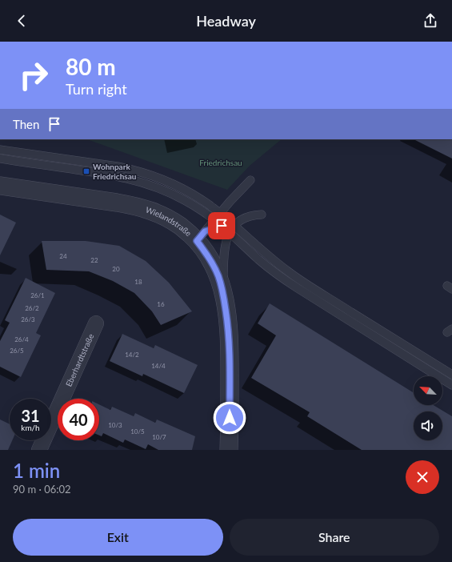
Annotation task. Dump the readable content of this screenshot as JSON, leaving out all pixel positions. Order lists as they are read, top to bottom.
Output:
{
  "streets": {
    "street": ["Wielandstraße", "Eberhardtstraße"]
  },
  "parks": ["Friedrichsau"],
  "places": {
    "transit": ["Wohnpark Friedrichsau"]
  },
  "house_numbers": [
    "24",
    "22",
    "20",
    "18",
    "26/1",
    "16",
    "26/2",
    "26/3",
    "26/4",
    "26/5",
    "14/2",
    "14/4",
    "10/3",
    "10/5",
    "10/7"
  ],
  "north": "top left",
  "page": {
    "header": "Headway",
    "turn": ["80 m", "Turn right"],
    "then": "Then",
    "speed": "31 km/h",
    "limit": "40",
    "heading": ["1 min", "90 m · 06:02"],
    "buttons": ["Exit", "Share"]
  }
}
